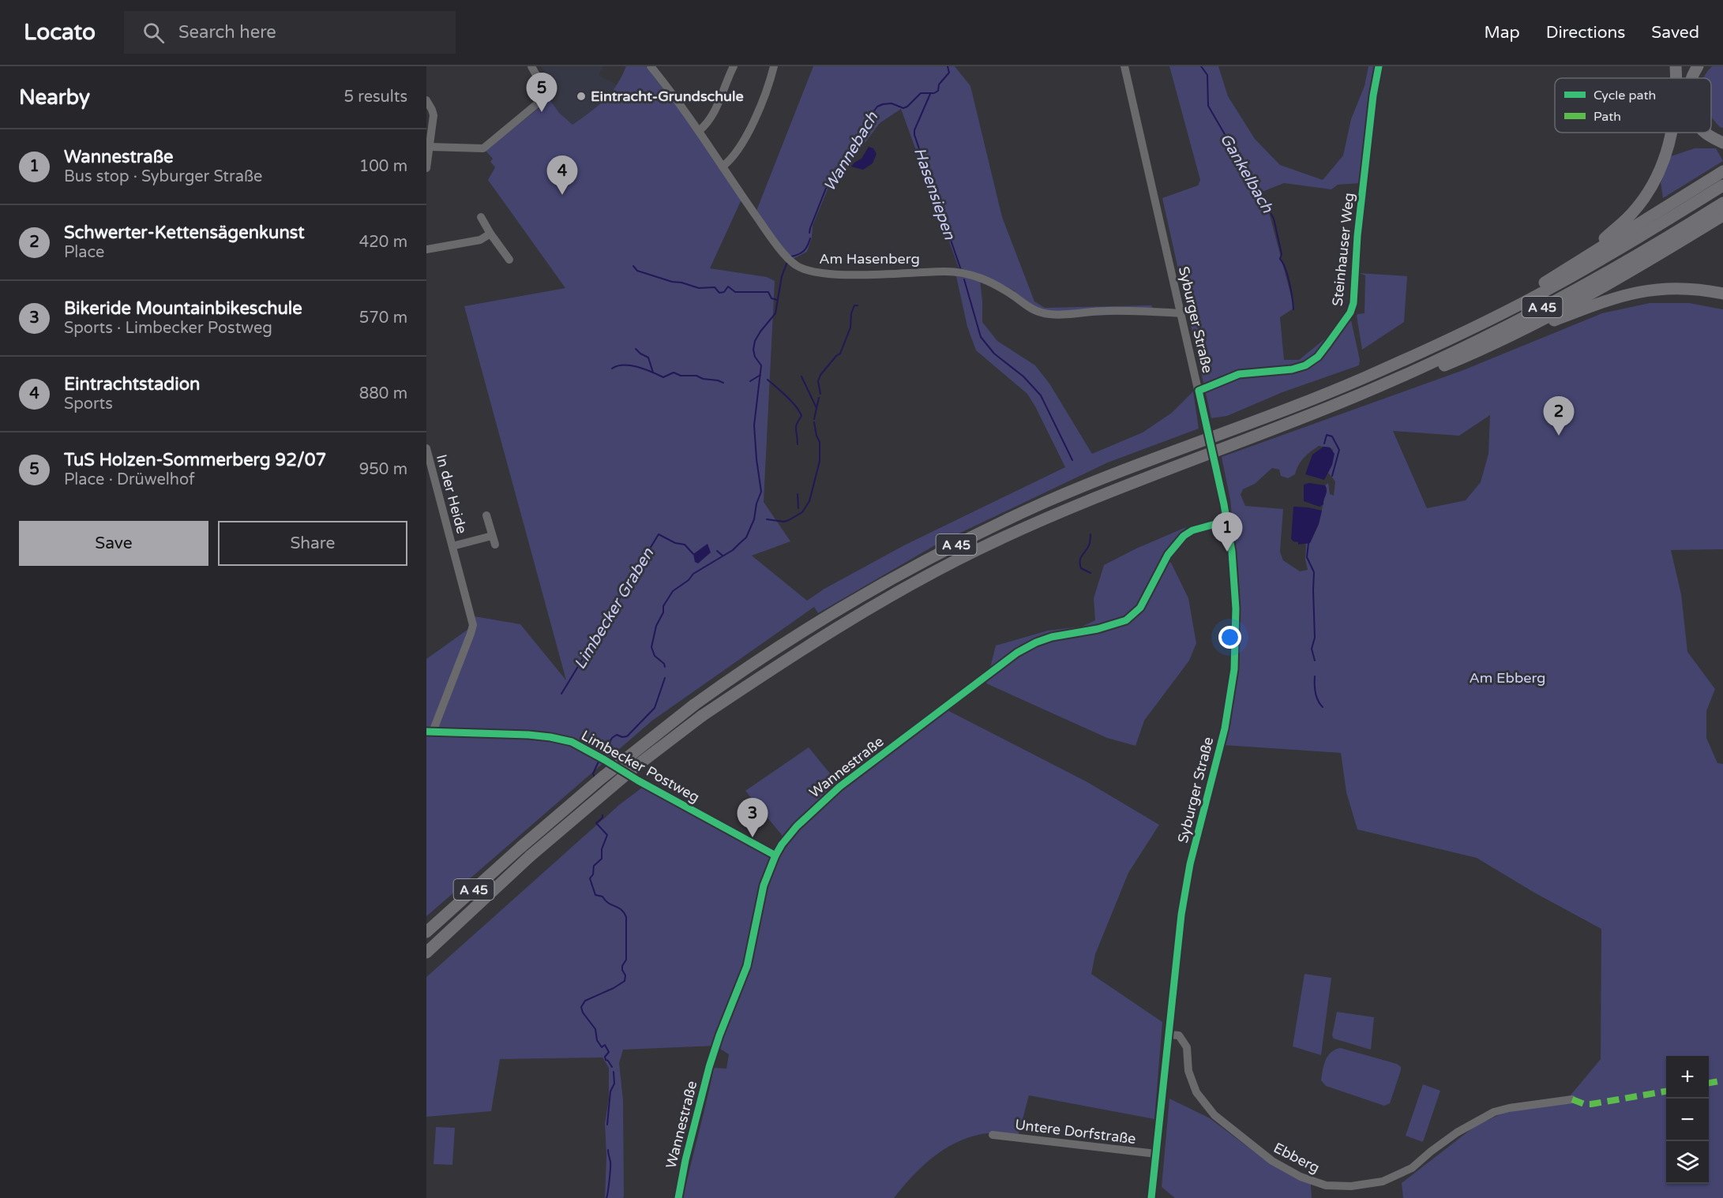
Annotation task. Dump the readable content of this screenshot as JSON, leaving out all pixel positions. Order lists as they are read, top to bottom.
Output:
{
  "streets": {
    "highway": ["A 45"],
    "street": [
      "Steinhauser Weg",
      "Am Hasenberg",
      "Syburger Straße",
      "In der Heide",
      "Limbecker Postweg",
      "Wannestraße",
      "Untere Dorfstraße",
      "Ebberg"
    ]
  },
  "crossings": [
    ["Steinhauser Weg", "Syburger Straße"],
    ["Am Hasenberg", "Syburger Straße"],
    ["Syburger Straße", "Wannestraße"],
    ["Syburger Straße", "Untere Dorfstraße"],
    ["Syburger Straße", "Ebberg"],
    ["In der Heide", "Limbecker Postweg"],
    ["Limbecker Postweg", "Wannestraße"]
  ],
  "water": [
    "Wannebach",
    "Gankelbach",
    "Hasensiepen",
    "Limbecker Graben"
  ],
  "parks": ["Am Ebberg"],
  "places": ["Eintracht-Grundschule"],
  "legend": ["Cycle path", "Path"],
  "page": {
    "header": "Locato",
    "search": "Search here",
    "nav": ["Map", "Directions", "Saved"],
    "heading": ["Nearby", "5 results"],
    "pins": [
      "5",
      "4",
      "2",
      "1",
      "3"
    ],
    "list": [
      {
        "mark": "1",
        "name": "Wannestraße",
        "note": "Bus stop · Syburger Straße",
        "value": "100 m"
      },
      {
        "mark": "2",
        "name": "Schwerter-Kettensägenkunst",
        "note": "Place",
        "value": "420 m"
      },
      {
        "mark": "3",
        "name": "Bikeride Mountainbikeschule",
        "note": "Sports · Limbecker Postweg",
        "value": "570 m"
      },
      {
        "mark": "4",
        "name": "Eintrachtstadion",
        "note": "Sports",
        "value": "880 m"
      },
      {
        "mark": "5",
        "name": "TuS Holzen-Sommerberg 92/07",
        "note": "Place · Drüwelhof",
        "value": "950 m"
      }
    ],
    "buttons": ["Save", "Share"],
    "map_buttons": ["+", "−"]
  }
}
